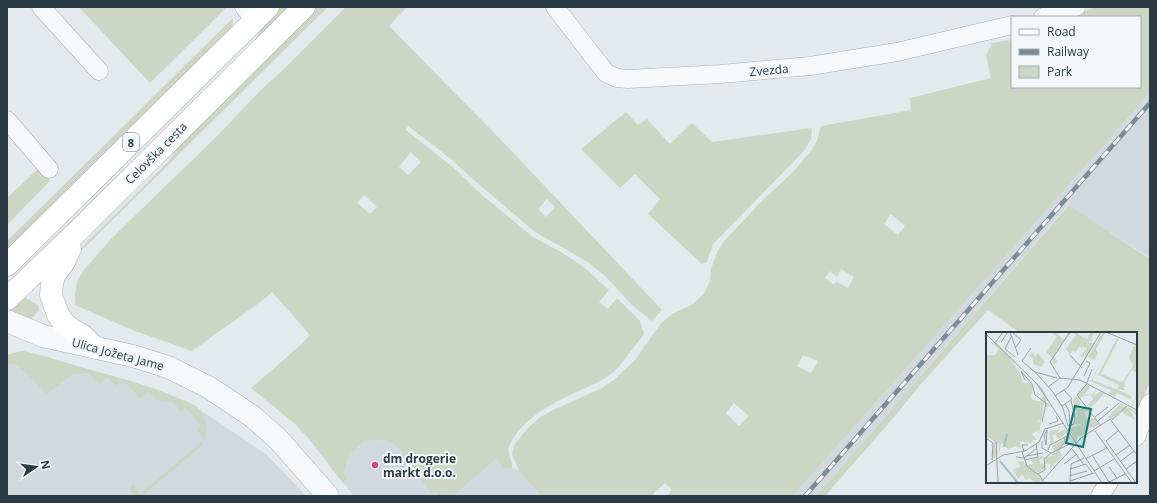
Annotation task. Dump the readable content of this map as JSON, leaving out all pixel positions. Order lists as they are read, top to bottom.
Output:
{
  "streets": {
    "main road": ["8", "Celovška cesta"],
    "street": ["Zvezda", "Ulica Jožeta Jame"]
  },
  "places": ["dm drogerie markt d.o.o."],
  "legend": ["Road", "Railway", "Park"],
  "north": "right"
}
